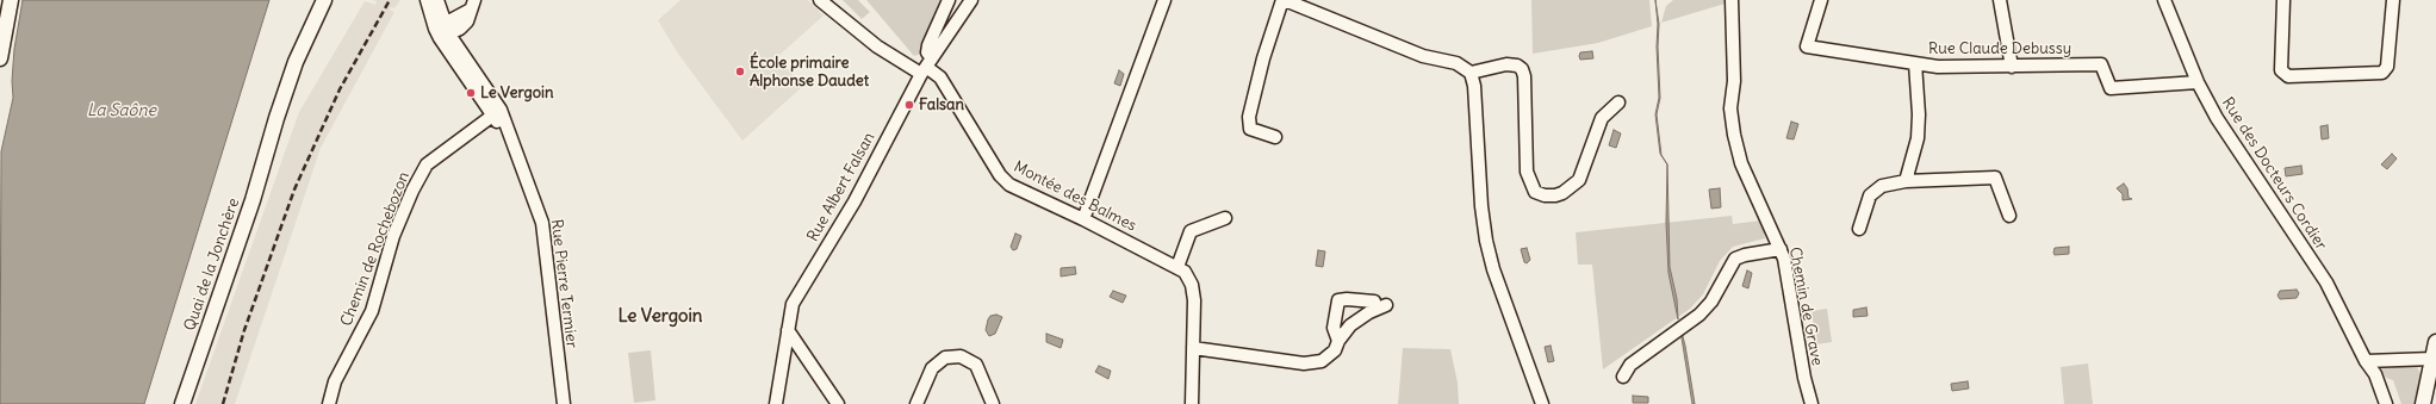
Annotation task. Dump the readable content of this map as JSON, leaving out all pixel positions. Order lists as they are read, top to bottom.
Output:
{
  "streets": {
    "main road": ["Quai de la Jonchère"],
    "street": [
      "Rue Claude Debussy",
      "Rue des Docteurs Cordier",
      "Rue Albert Falsan",
      "Montée des Balmes",
      "Chemin de Rochebozon",
      "Rue Pierre Termier",
      "Chemin de Grave"
    ]
  },
  "crossings": [
    ["Rue Claude Debussy", "Rue des Docteurs Cordier"],
    ["Rue Albert Falsan", "Montée des Balmes"],
    ["Chemin de Rochebozon", "Rue Pierre Termier"]
  ],
  "districts": ["Le Vergoin"],
  "water": ["La Saône"],
  "places": ["École primaire Alphonse Daudet", "Le Vergoin", "Falsan"]
}
